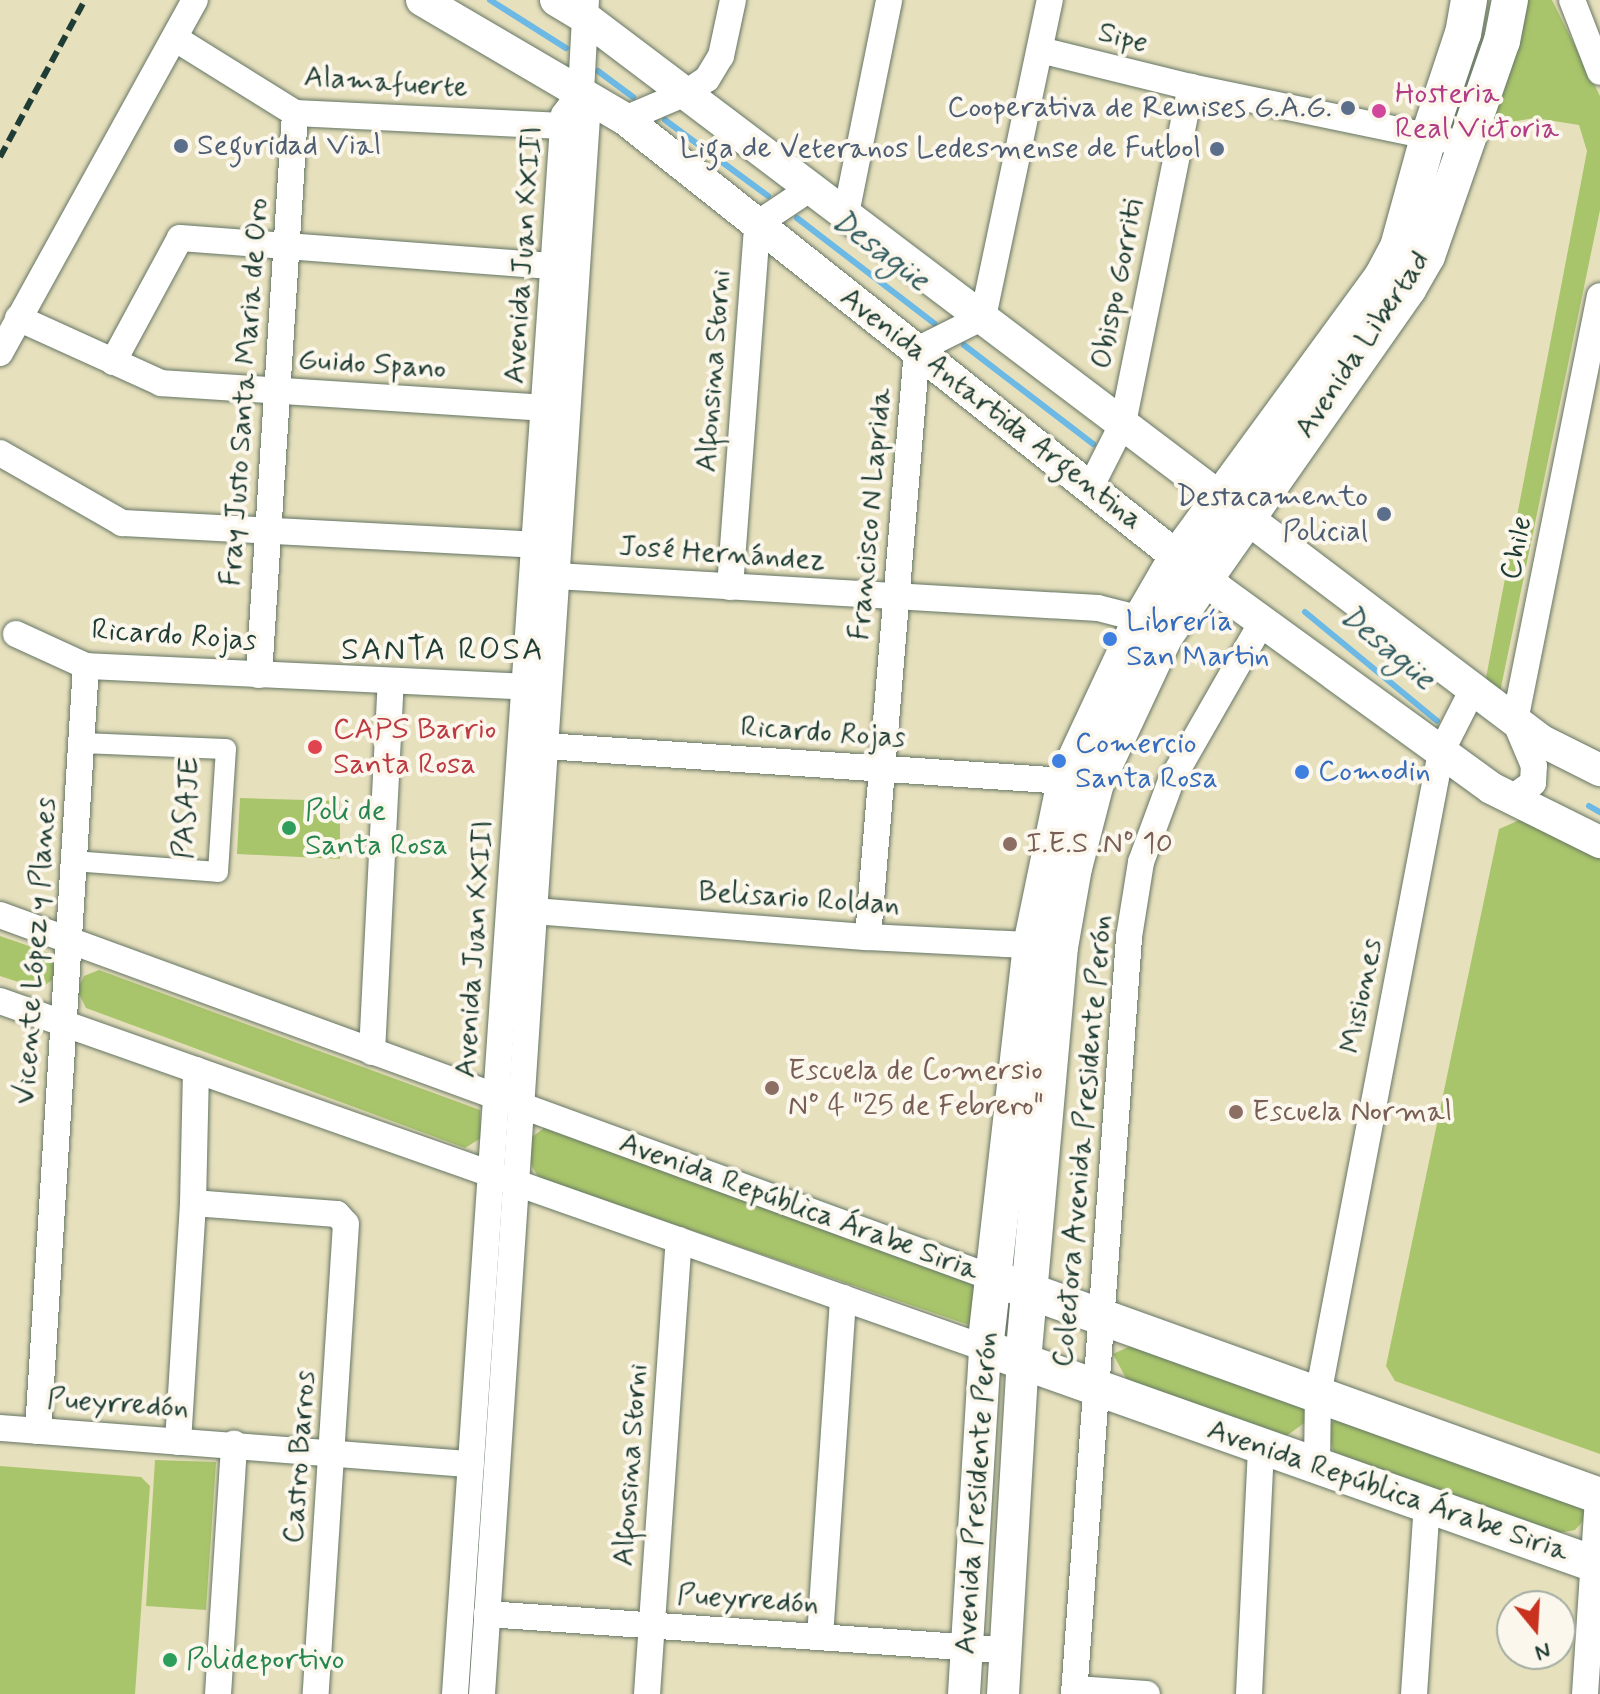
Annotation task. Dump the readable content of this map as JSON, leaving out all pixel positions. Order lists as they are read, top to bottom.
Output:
{
  "streets": {
    "main road": ["Avenida Libertad", "Avenida República Árabe Siria", "Avenida Presidente Perón"],
    "street": [
      "Sipe",
      "Alamafuerte",
      "Avenida Juan XXIII",
      "Obispo Gorriti",
      "Guido Spano",
      "Alfonsina Storni",
      "Fray Justo Santa Maria de Oro",
      "Avenida Antartida Argentina",
      "Francisco N Laprida",
      "Chile",
      "José Hernández",
      "Ricardo Rojas",
      "PASAJE",
      "Belisario Roldan",
      "Vicente López y Planes",
      "Misiones",
      "Colectora Avenida Presidente Perón",
      "Pueyrredón",
      "Castro Barros"
    ]
  },
  "crossings": [
    ["Sipe", "Obispo Gorriti"],
    ["Sipe", "Avenida Libertad"],
    ["Alamafuerte", "Avenida Juan XXIII"],
    ["Alamafuerte", "Fray Justo Santa Maria de Oro"],
    ["Avenida Juan XXIII", "Guido Spano"],
    ["Avenida Juan XXIII", "Avenida Antartida Argentina"],
    ["Avenida Juan XXIII", "José Hernández"],
    ["Avenida Juan XXIII", "Ricardo Rojas"],
    ["Avenida Juan XXIII", "Belisario Roldan"],
    ["Avenida Juan XXIII", "Avenida República Árabe Siria"],
    ["Avenida Juan XXIII", "Pueyrredón"],
    ["Obispo Gorriti", "Avenida Antartida Argentina"],
    ["Avenida Libertad", "Avenida Antartida Argentina"],
    ["Avenida Libertad", "Avenida Presidente Perón"],
    ["Guido Spano", "Fray Justo Santa Maria de Oro"],
    ["Alfonsina Storni", "Avenida Antartida Argentina"],
    ["Alfonsina Storni", "José Hernández"],
    ["Alfonsina Storni", "Avenida República Árabe Siria"],
    ["Alfonsina Storni", "Pueyrredón"],
    ["Fray Justo Santa Maria de Oro", "Ricardo Rojas"],
    ["Avenida Antartida Argentina", "Francisco N Laprida"],
    ["Avenida Antartida Argentina", "Misiones"],
    ["Avenida Antartida Argentina", "Colectora Avenida Presidente Perón"],
    ["Avenida Antartida Argentina", "Avenida Presidente Perón"],
    ["Francisco N Laprida", "José Hernández"],
    ["Francisco N Laprida", "Ricardo Rojas"],
    ["Francisco N Laprida", "Belisario Roldan"],
    ["José Hernández", "Avenida Presidente Perón"],
    ["Ricardo Rojas", "Vicente López y Planes"],
    ["Ricardo Rojas", "Avenida Presidente Perón"],
    ["PASAJE", "Vicente López y Planes"],
    ["Belisario Roldan", "Avenida Presidente Perón"],
    ["Vicente López y Planes", "Avenida República Árabe Siria"],
    ["Vicente López y Planes", "Pueyrredón"],
    ["Misiones", "Avenida República Árabe Siria"],
    ["Colectora Avenida Presidente Perón", "Avenida República Árabe Siria"],
    ["Avenida República Árabe Siria", "Avenida Presidente Perón"],
    ["Pueyrredón", "Castro Barros"],
    ["Pueyrredón", "Avenida Presidente Perón"]
  ],
  "districts": ["SANTA ROSA"],
  "water": ["Desagüe"],
  "places": [
    "Cooperativa de Remises G.A.G.",
    "Hosteria Real Victoria",
    "Seguridad Vial",
    "Liga de Veteranos Ledesmense de Futbol",
    "Destacamento Policial",
    "Librería San Martin",
    "CAPS Barrio Santa Rosa",
    "Comercio Santa Rosa",
    "Comodin",
    "Poli de Santa Rosa",
    "I.E.S .Nº 10",
    "Escuela de Comersio Nº 4 \"25 de Febrero\"",
    "Escuela Normal",
    "Polideportivo"
  ],
  "north": "bottom"
}
